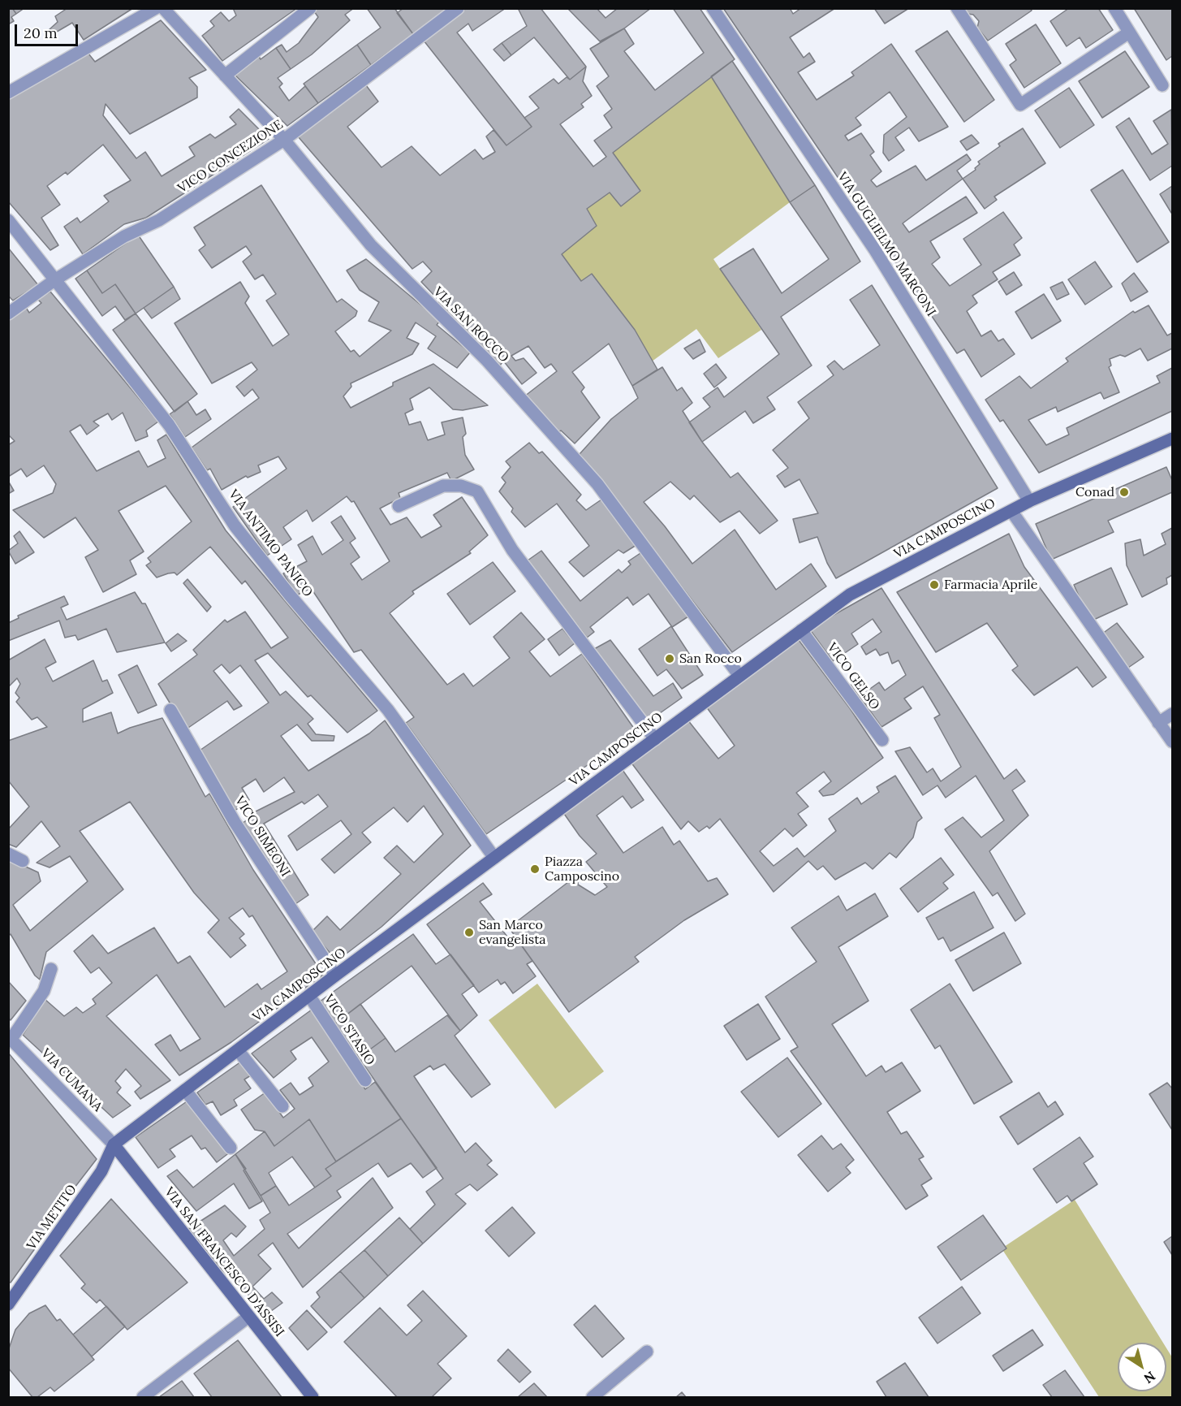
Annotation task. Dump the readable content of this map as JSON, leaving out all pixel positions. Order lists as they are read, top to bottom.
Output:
{
  "streets": {
    "street": [
      "VICO CONCEZIONE",
      "VIA GUGLIELMO MARCONI",
      "VIA SAN ROCCO",
      "VIA CAMPOSCINO",
      "VIA ANTIMO PANICO",
      "VICO GELSO",
      "VICO SIMEONI",
      "VICO STASIO",
      "VIA CUMANA",
      "VIA METITO",
      "VIA SAN FRANCESCO D'ASSISI"
    ]
  },
  "crossings": [
    ["VICO CONCEZIONE", "VIA SAN ROCCO"],
    ["VICO CONCEZIONE", "VIA ANTIMO PANICO"],
    ["VIA GUGLIELMO MARCONI", "VIA CAMPOSCINO"],
    ["VIA SAN ROCCO", "VIA CAMPOSCINO"],
    ["VIA CAMPOSCINO", "VIA ANTIMO PANICO"],
    ["VIA CAMPOSCINO", "VICO GELSO"],
    ["VIA CAMPOSCINO", "VICO SIMEONI"],
    ["VIA CAMPOSCINO", "VICO STASIO"],
    ["VIA CAMPOSCINO", "VIA CUMANA"],
    ["VIA CAMPOSCINO", "VIA METITO"],
    ["VIA CAMPOSCINO", "VIA SAN FRANCESCO D'ASSISI"],
    ["VIA CUMANA", "VIA METITO"],
    ["VIA CUMANA", "VIA SAN FRANCESCO D'ASSISI"],
    ["VIA METITO", "VIA SAN FRANCESCO D'ASSISI"]
  ],
  "places": [
    "Conad",
    "Farmacia Aprile",
    "San Rocco",
    "Piazza Camposcino",
    "San Marco evangelista"
  ],
  "scale_bar": "20 m",
  "north": "bottom right"
}
